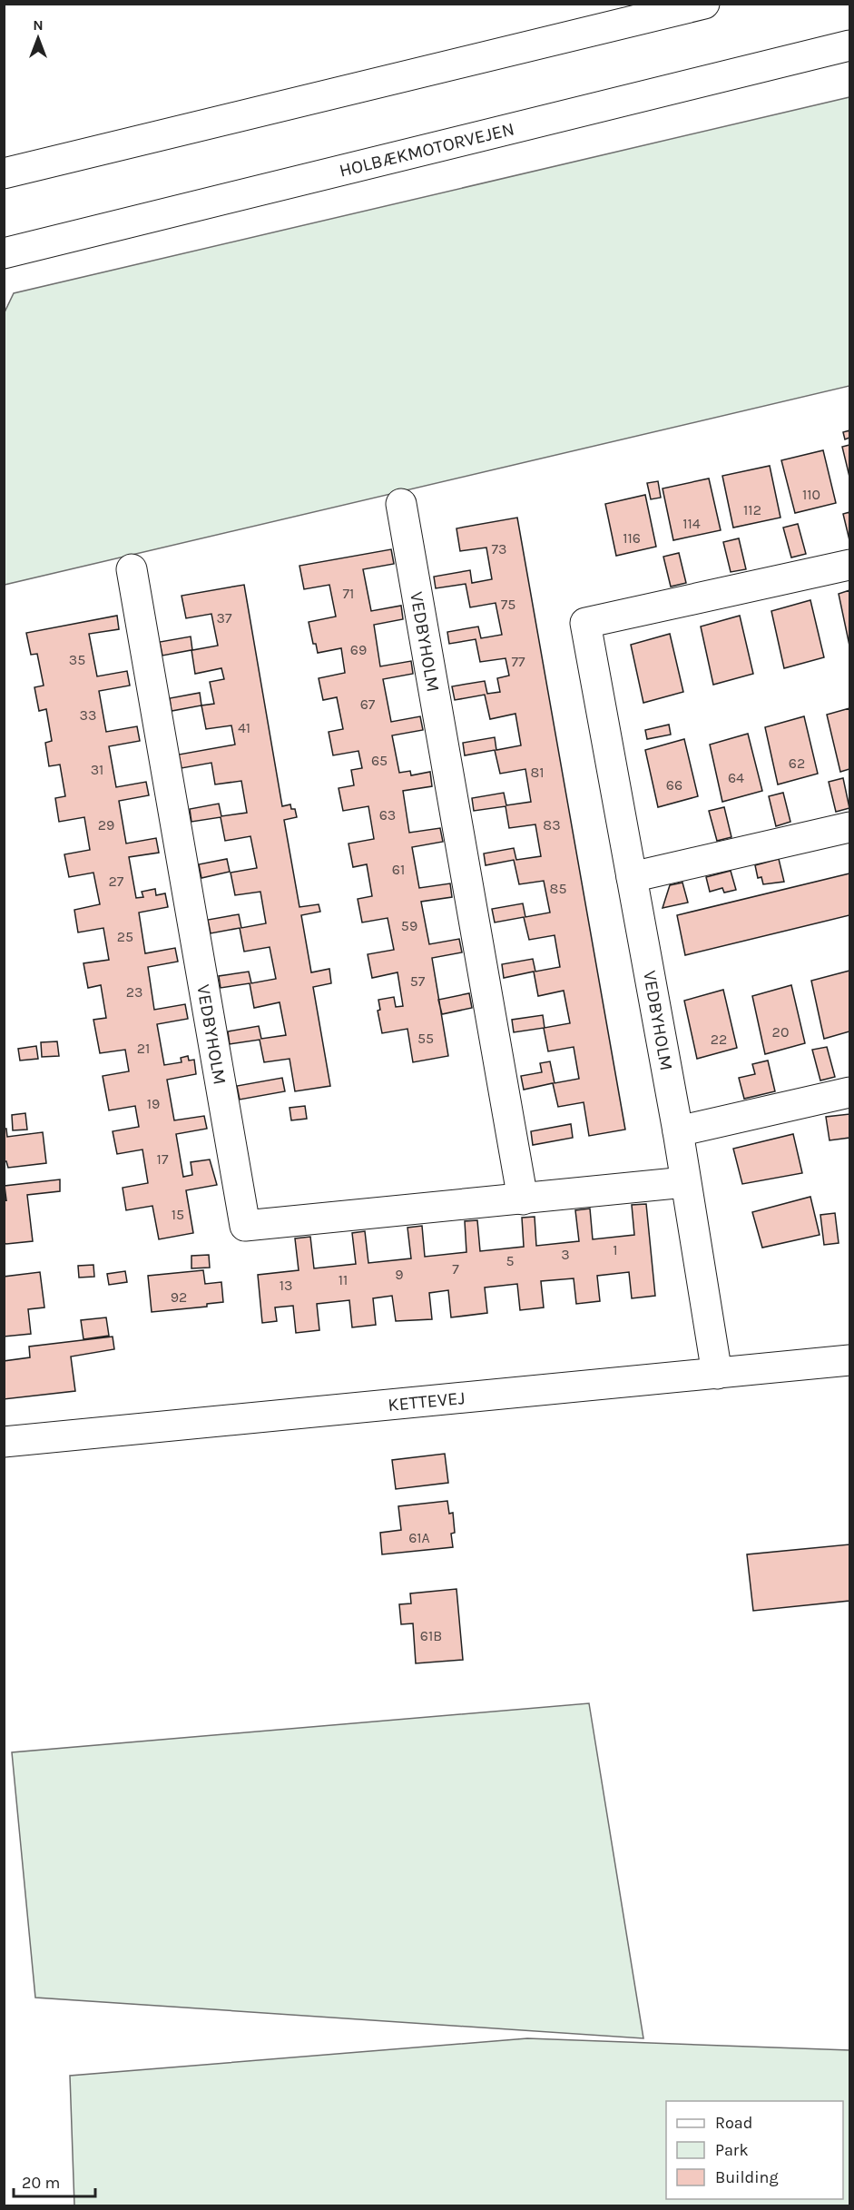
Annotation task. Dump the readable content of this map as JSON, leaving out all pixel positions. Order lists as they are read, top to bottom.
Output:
{
  "streets": {
    "main road": ["HOLBÆKMOTORVEJEN", "VEDBYHOLM", "KETTEVEJ"]
  },
  "crossings": [
    ["VEDBYHOLM", "KETTEVEJ"]
  ],
  "house_numbers": [
    "110",
    "112",
    "114",
    "116",
    "73",
    "71",
    "75",
    "37",
    "69",
    "35",
    "77",
    "67",
    "33",
    "41",
    "65",
    "62",
    "31",
    "81",
    "64",
    "66",
    "63",
    "29",
    "83",
    "61",
    "27",
    "85",
    "59",
    "25",
    "57",
    "23",
    "20",
    "55",
    "22",
    "21",
    "19",
    "17",
    "15",
    "1",
    "3",
    "5",
    "7",
    "9",
    "11",
    "13",
    "92",
    "61A",
    "61B"
  ],
  "legend": ["Road", "Park", "Building"],
  "scale_bar": "20 m",
  "north": "top"
}
